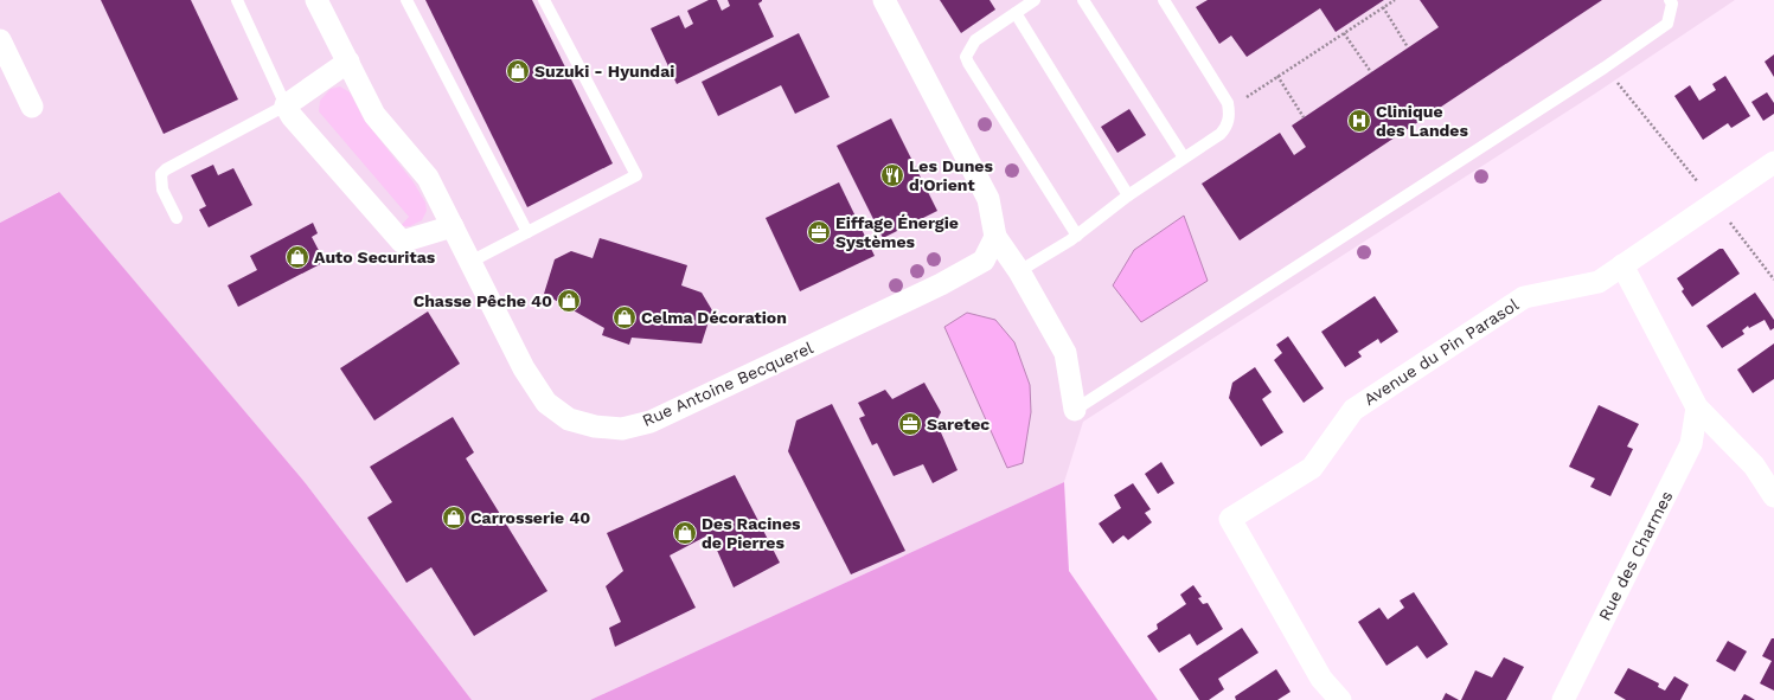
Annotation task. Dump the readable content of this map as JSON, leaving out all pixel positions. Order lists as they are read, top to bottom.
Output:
{
  "streets": {
    "street": ["Avenue du Pin Parasol", "Rue Antoine Becquerel", "Rue des Charmes"]
  },
  "places": {
    "shop": [
      "Suzuki - Hyundai",
      "Auto Securitas",
      "Chasse Pêche 40",
      "Celma Décoration",
      "Carrosserie 40",
      "Des Racines de Pierres"
    ],
    "hospital": ["Clinique des Landes"],
    "restaurant": ["Les Dunes d'Orient"],
    "office": ["Eiffage Énergie Systèmes", "Saretec"]
  }
}
